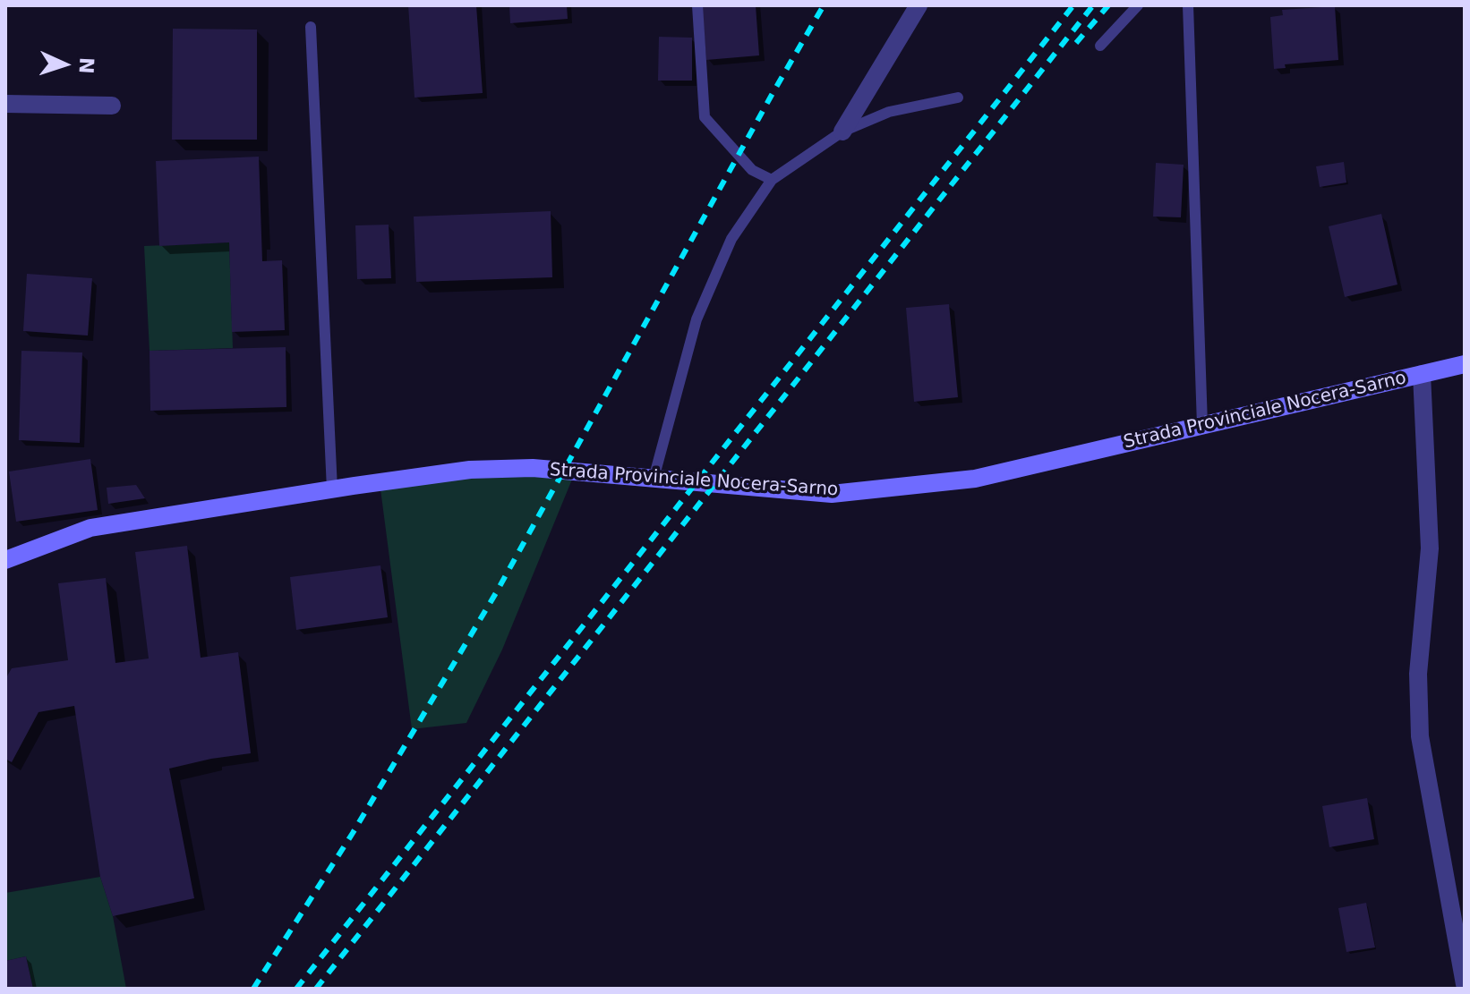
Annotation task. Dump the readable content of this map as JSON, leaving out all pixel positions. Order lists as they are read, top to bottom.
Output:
{
  "streets": {
    "main road": ["Strada Provinciale Nocera-Sarno"]
  },
  "north": "right"
}
